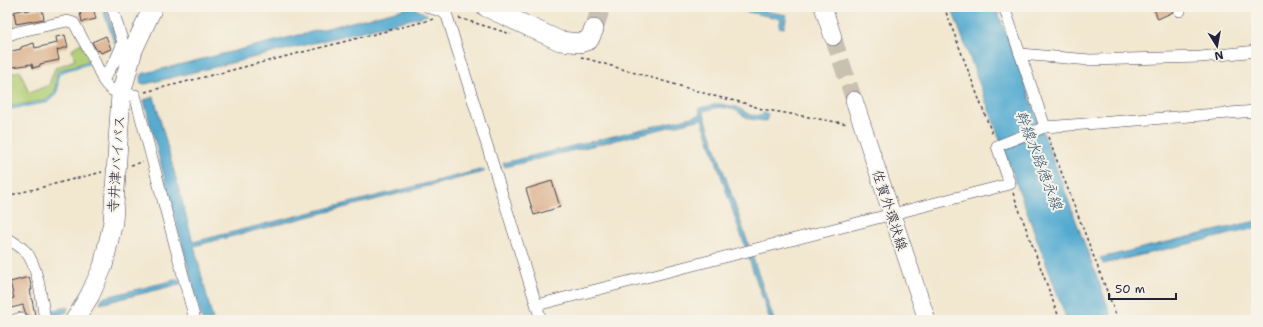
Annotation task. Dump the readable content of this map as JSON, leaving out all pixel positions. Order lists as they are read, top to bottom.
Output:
{
  "streets": {
    "highway": ["寺井津バイパス"],
    "main road": ["佐賀外環状線"]
  },
  "water": ["幹線水路徳永線"],
  "scale_bar": "50 m",
  "north": "bottom"
}
